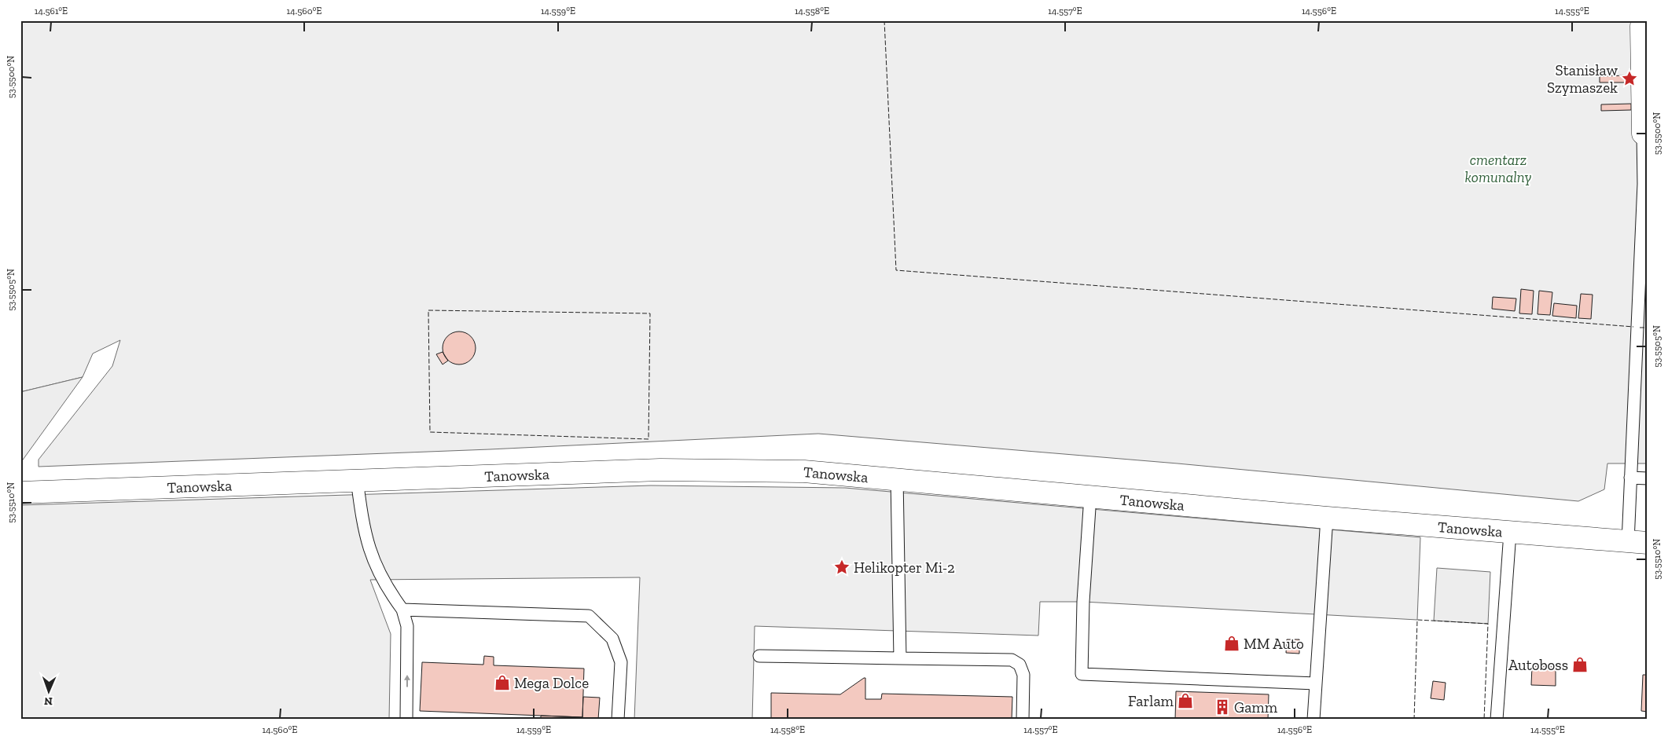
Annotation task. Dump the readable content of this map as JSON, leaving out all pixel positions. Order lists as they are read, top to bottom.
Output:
{
  "streets": {
    "main road": ["Tanowska"]
  },
  "parks": ["cmentarz komunalny"],
  "places": {
    "place": ["Stanisław Szymaszek", "Helikopter Mi-2"],
    "shop": [
      "MM Auto",
      "Autoboss",
      "Mega Dolce",
      "Farlam"
    ],
    "building": ["Gamm"]
  },
  "north": "bottom",
  "coordinates": [
    "14.561°E",
    "14.560°E",
    "14.559°E",
    "14.558°E",
    "14.557°E",
    "14.556°E",
    "14.555°E",
    "53.5500°N",
    "53.5505°N",
    "53.5510°N"
  ]
}
